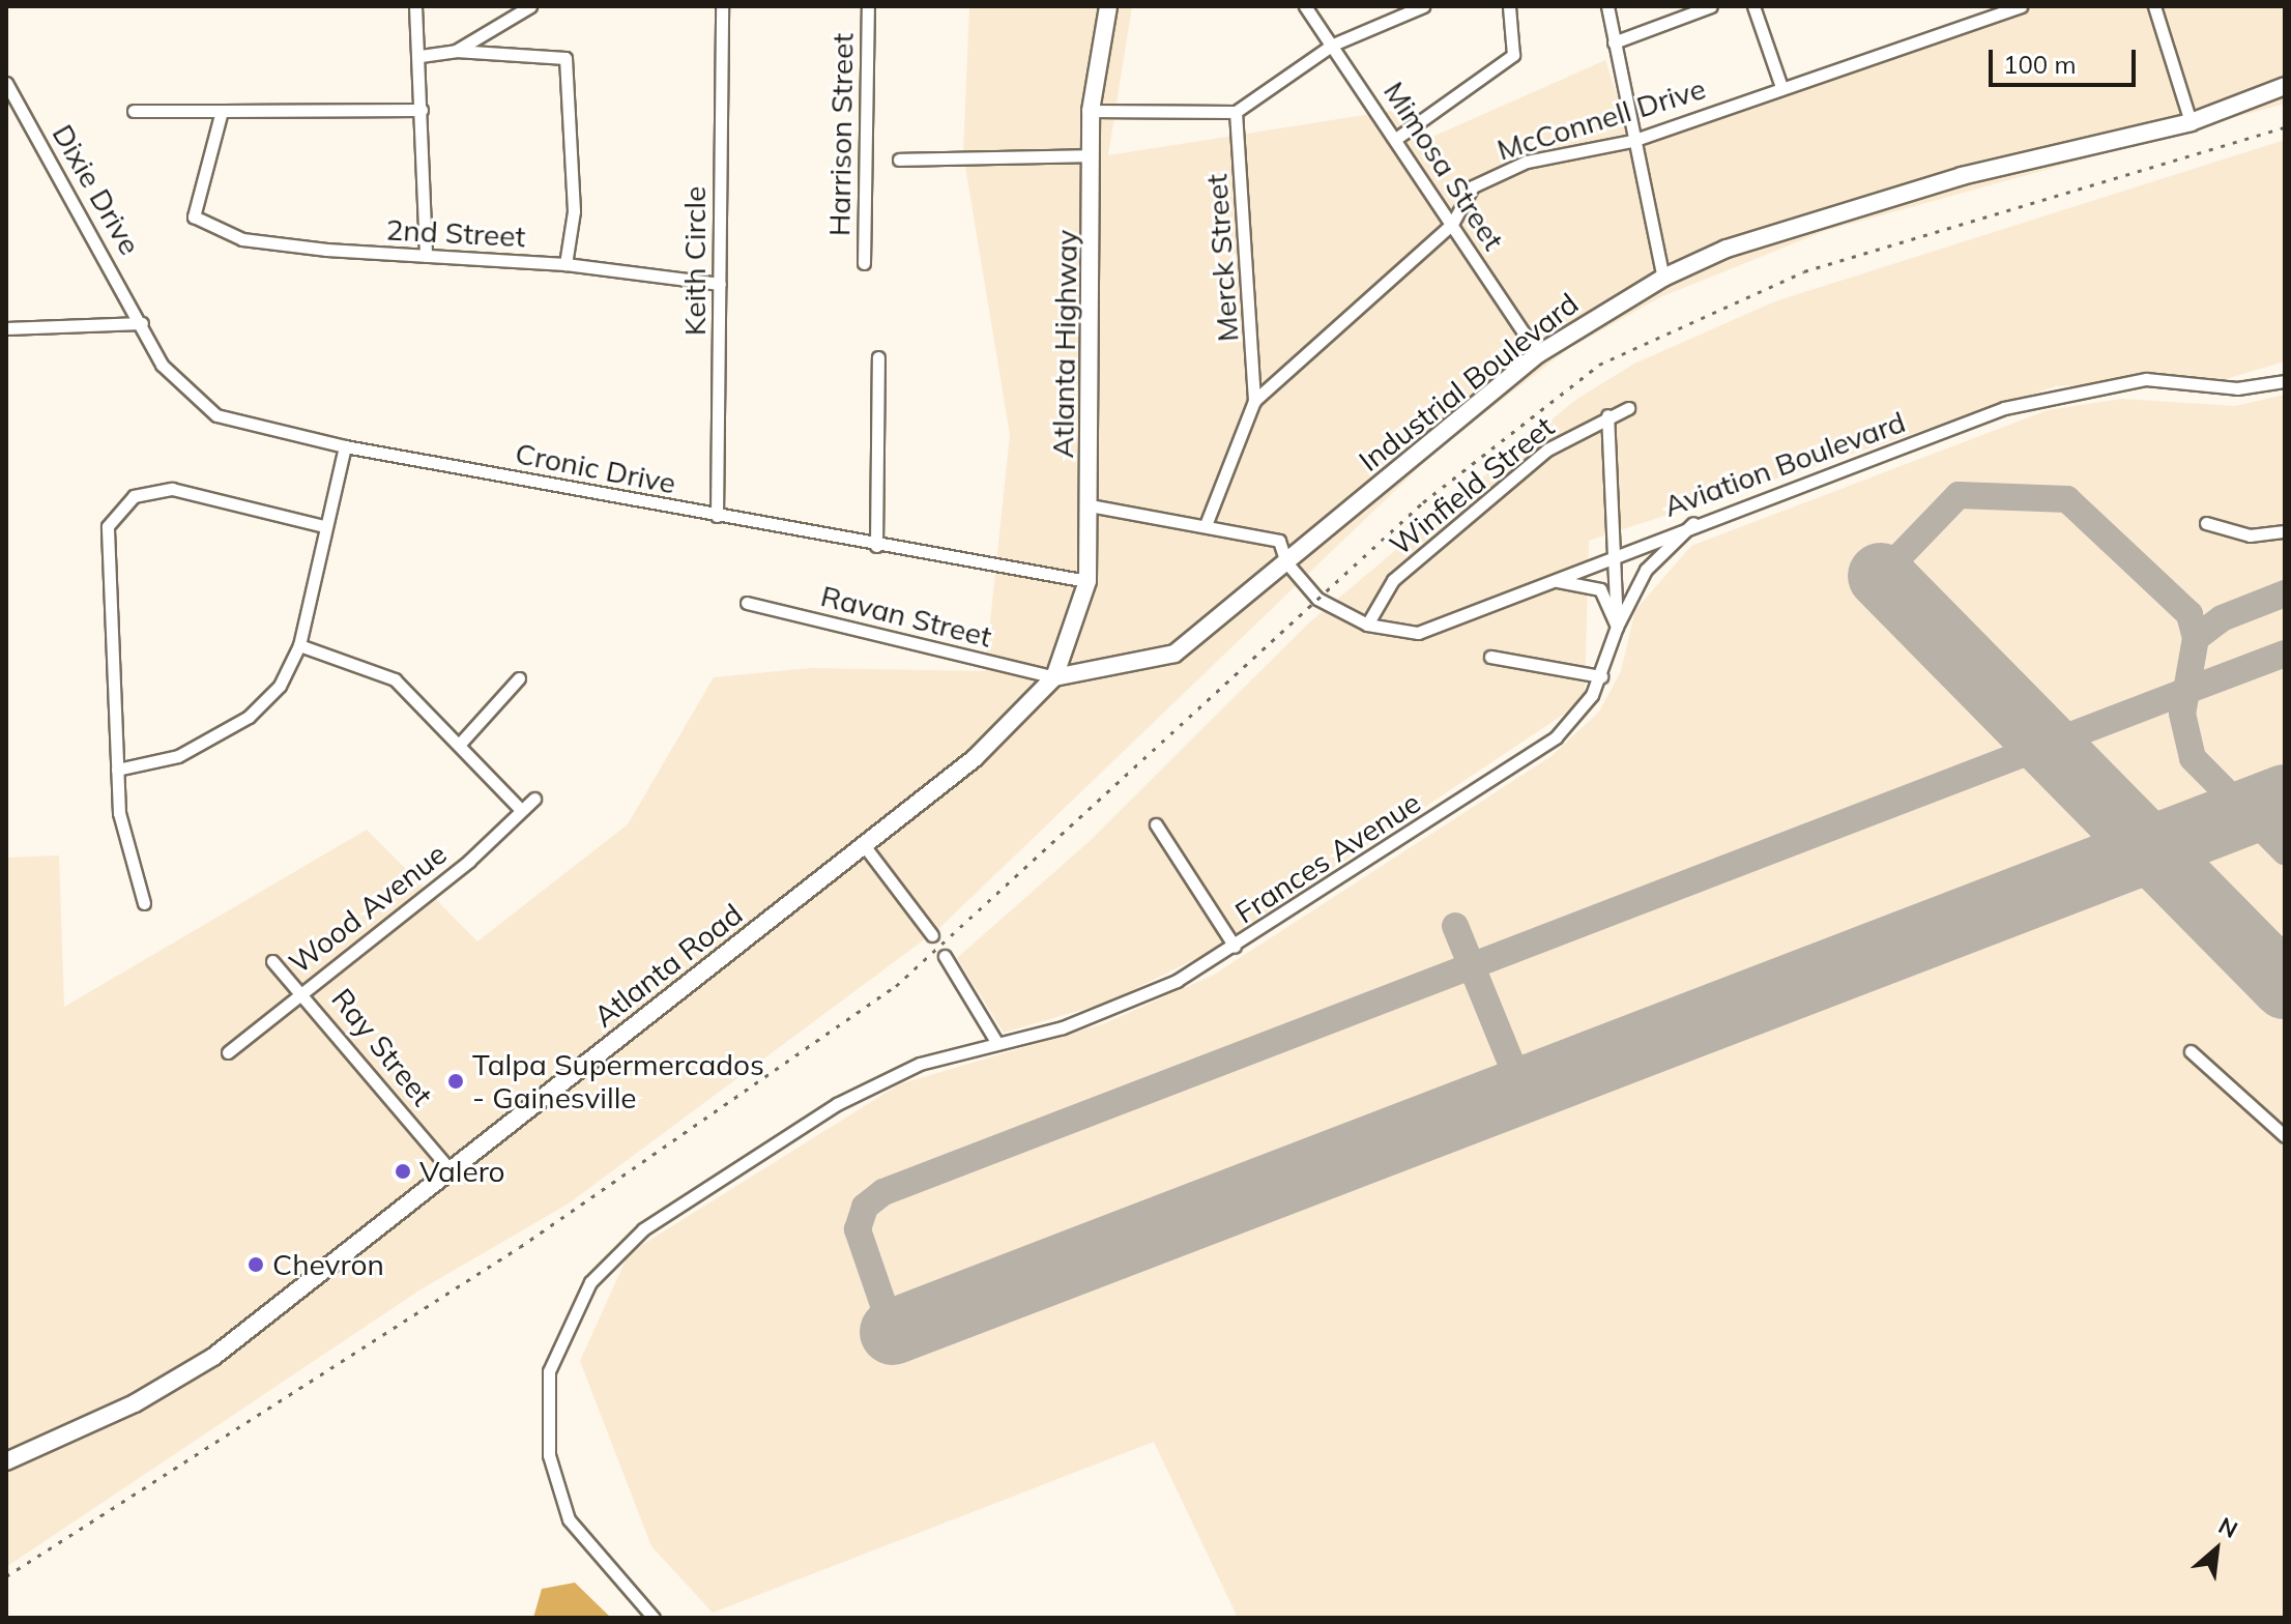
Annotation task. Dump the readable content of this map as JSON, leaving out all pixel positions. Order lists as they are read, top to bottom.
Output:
{
  "streets": {
    "main road": ["Atlanta Highway", "Industrial Boulevard", "Atlanta Road"],
    "street": [
      "McConnell Drive",
      "Harrison Street",
      "Mimosa Street",
      "Dixie Drive",
      "2nd Street",
      "Merck Street",
      "Keith Circle",
      "Aviation Boulevard",
      "Cronic Drive",
      "Winfield Street",
      "Ravan Street",
      "Frances Avenue",
      "Wood Avenue",
      "Ray Street"
    ]
  },
  "crossings": [
    ["McConnell Drive", "Mimosa Street"],
    ["McConnell Drive", "Merck Street"],
    ["Mimosa Street", "Industrial Boulevard"],
    ["Dixie Drive", "Cronic Drive"],
    ["2nd Street", "Keith Circle"],
    ["Keith Circle", "Cronic Drive"],
    ["Atlanta Highway", "Industrial Boulevard"],
    ["Atlanta Highway", "Cronic Drive"],
    ["Atlanta Highway", "Ravan Street"],
    ["Atlanta Highway", "Atlanta Road"],
    ["Industrial Boulevard", "Aviation Boulevard"],
    ["Industrial Boulevard", "Ravan Street"],
    ["Industrial Boulevard", "Atlanta Road"],
    ["Aviation Boulevard", "Winfield Street"],
    ["Aviation Boulevard", "Frances Avenue"],
    ["Winfield Street", "Frances Avenue"],
    ["Ravan Street", "Atlanta Road"],
    ["Wood Avenue", "Ray Street"],
    ["Atlanta Road", "Ray Street"]
  ],
  "places": ["Talpa Supermercados - Gainesville", "Valero", "Chevron"],
  "scale_bar": "100 m",
  "north": "top right"
}
